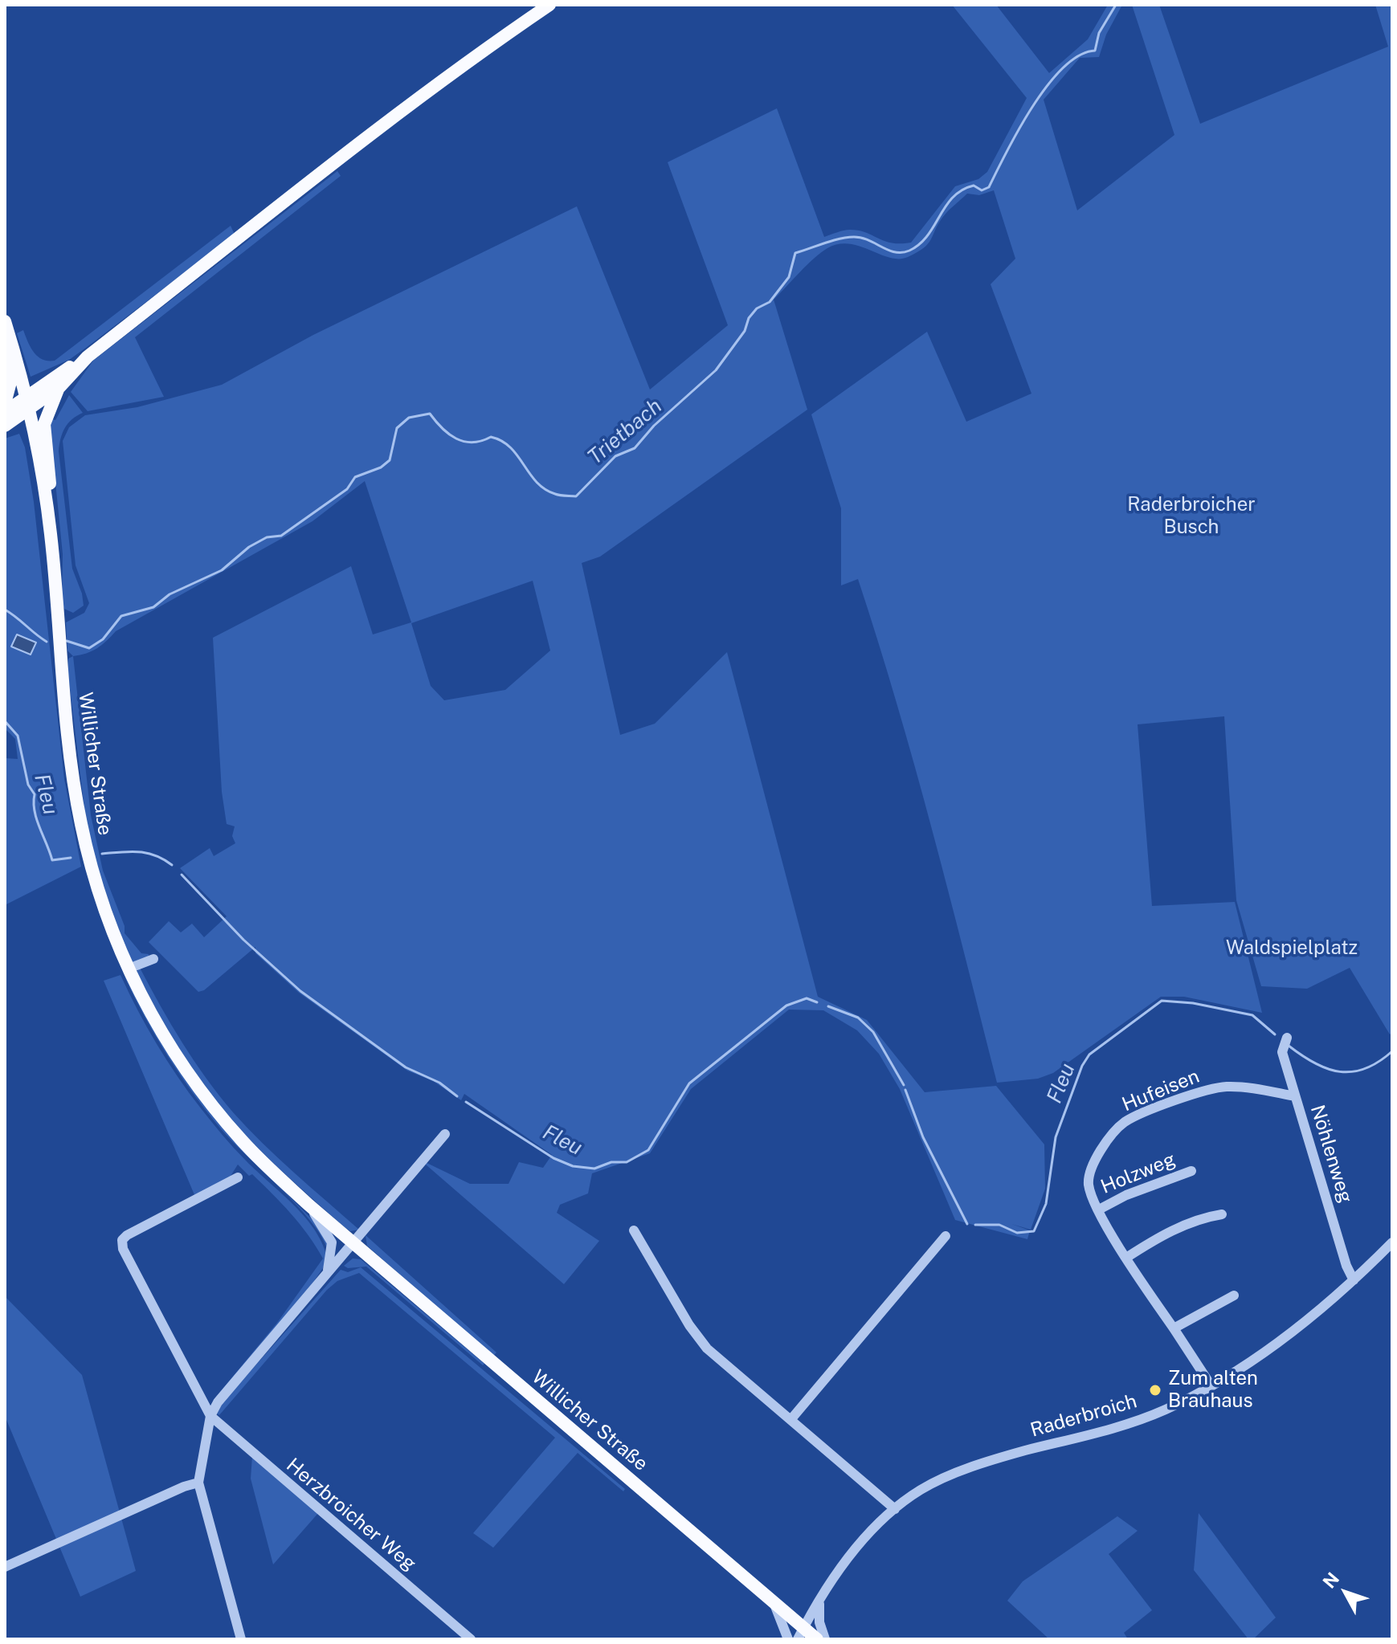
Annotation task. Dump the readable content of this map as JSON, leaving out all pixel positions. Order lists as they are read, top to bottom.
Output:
{
  "streets": {
    "main road": ["Willicher Straße"],
    "street": [
      "Hufeisen",
      "Nöhlenweg",
      "Holzweg",
      "Raderbroich",
      "Herzbroicher Weg"
    ]
  },
  "crossings": [
    ["Willicher Straße", "Raderbroich"],
    ["Hufeisen", "Nöhlenweg"],
    ["Hufeisen", "Holzweg"],
    ["Hufeisen", "Raderbroich"],
    ["Nöhlenweg", "Raderbroich"]
  ],
  "water": ["Trietbach", "Fleu"],
  "parks": ["Raderbroicher Busch", "Waldspielplatz"],
  "places": ["Zum alten Brauhaus"],
  "north": "top left"
}
